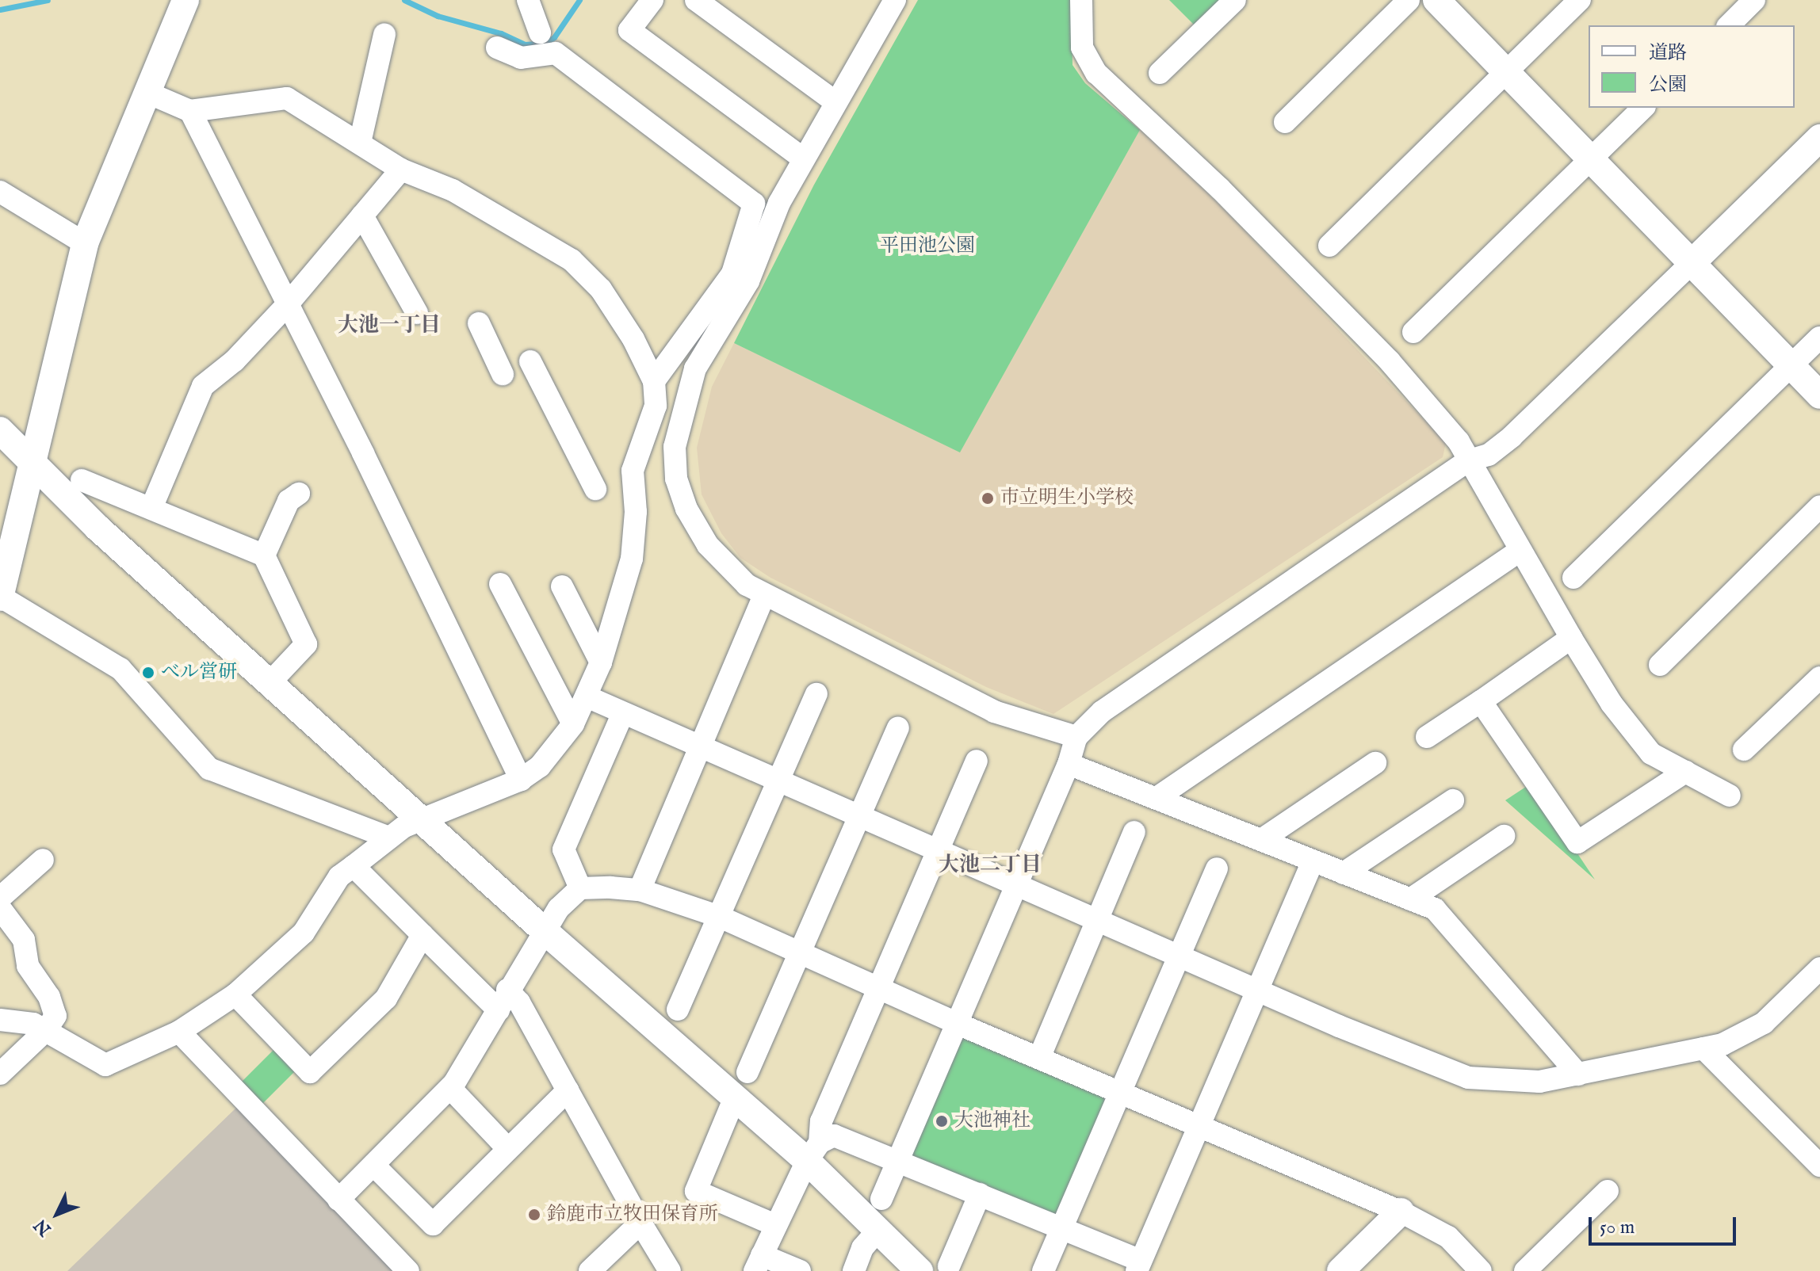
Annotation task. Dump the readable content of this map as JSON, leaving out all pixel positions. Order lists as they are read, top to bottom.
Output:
{
  "districts": ["大池一丁目", "大池二丁目"],
  "parks": ["平田池公園"],
  "places": [
    "市立明生小学校",
    "べル営研",
    "大池神社",
    "鈴鹿市立牧田保育所"
  ],
  "legend": ["道路", "公園"],
  "scale_bar": "50 m",
  "north": "bottom left"
}
